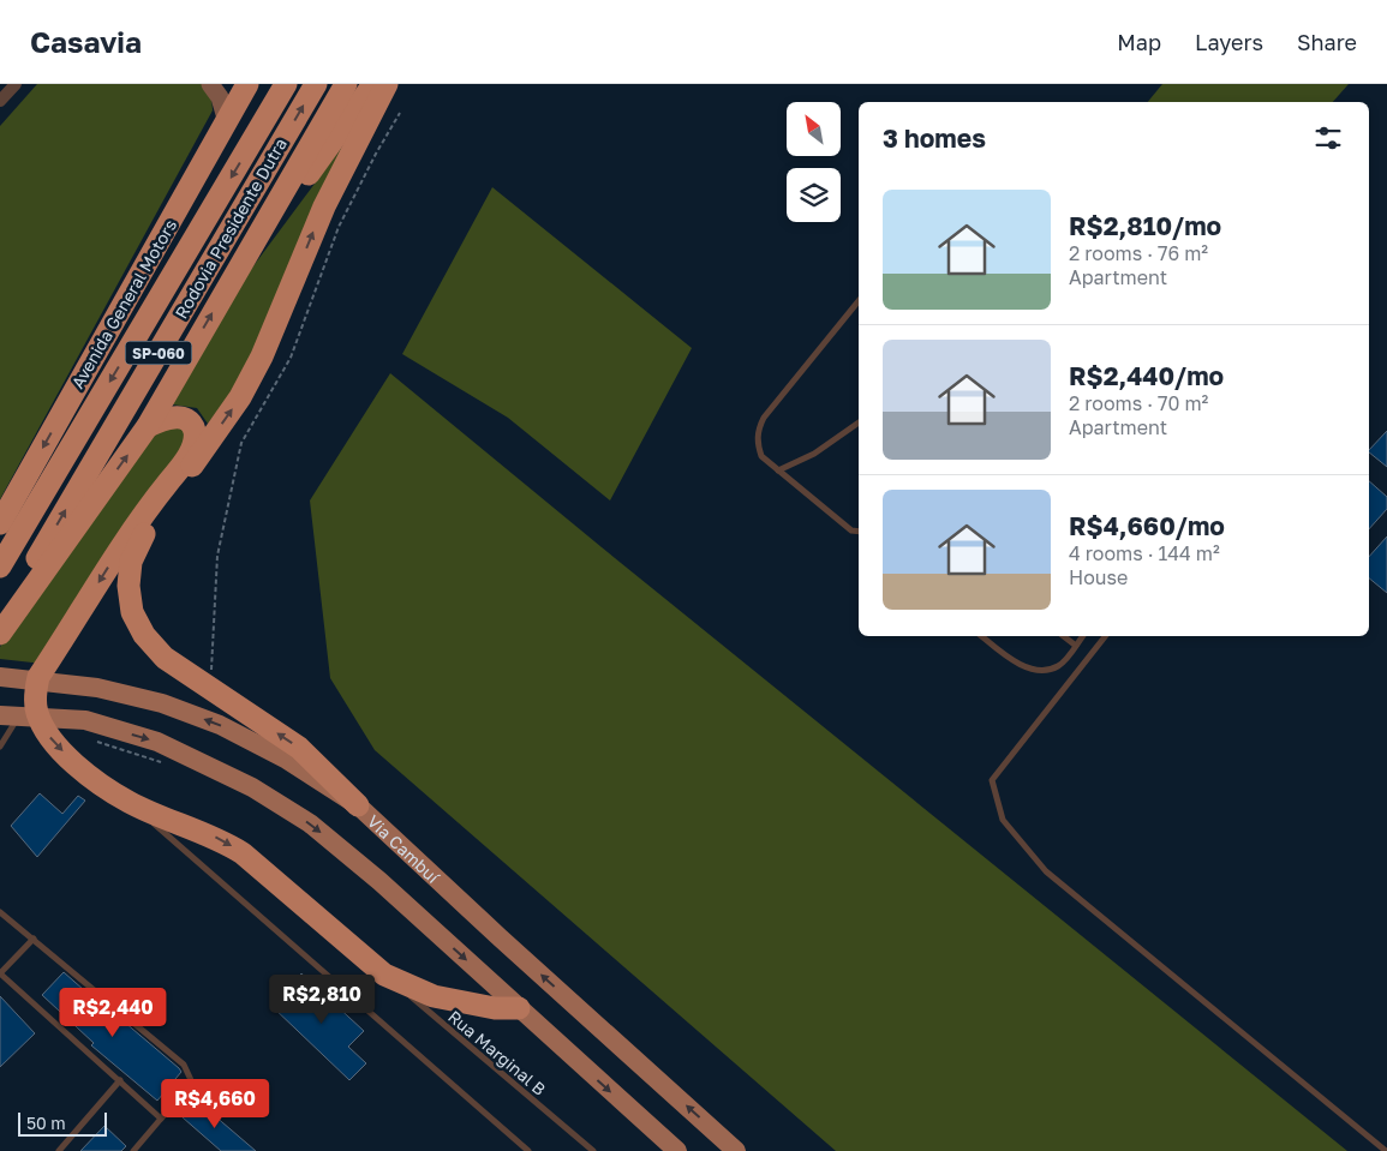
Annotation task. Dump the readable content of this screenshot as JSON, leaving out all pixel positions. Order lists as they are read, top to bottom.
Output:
{
  "streets": {
    "highway": ["Rodovia Presidente Dutra", "Avenida General Motors", "SP-060"],
    "main road": ["Via Cambuí"],
    "lane": ["Rua Marginal B"]
  },
  "scale_bar": "50 m",
  "north": "top left",
  "page": {
    "header": "Casavia",
    "nav": ["Map", "Layers", "Share"],
    "heading": "3 homes",
    "list": [
      {
        "name": "R$2,810/mo",
        "note": "2 rooms · 76 m² · Apartment"
      },
      {
        "name": "R$2,440/mo",
        "note": "2 rooms · 70 m² · Apartment"
      },
      {
        "name": "R$4,660/mo",
        "note": "4 rooms · 144 m² · House"
      }
    ],
    "price": ["R$2,810", "R$2,440", "R$4,660"],
    "scale": "50 m"
  }
}
